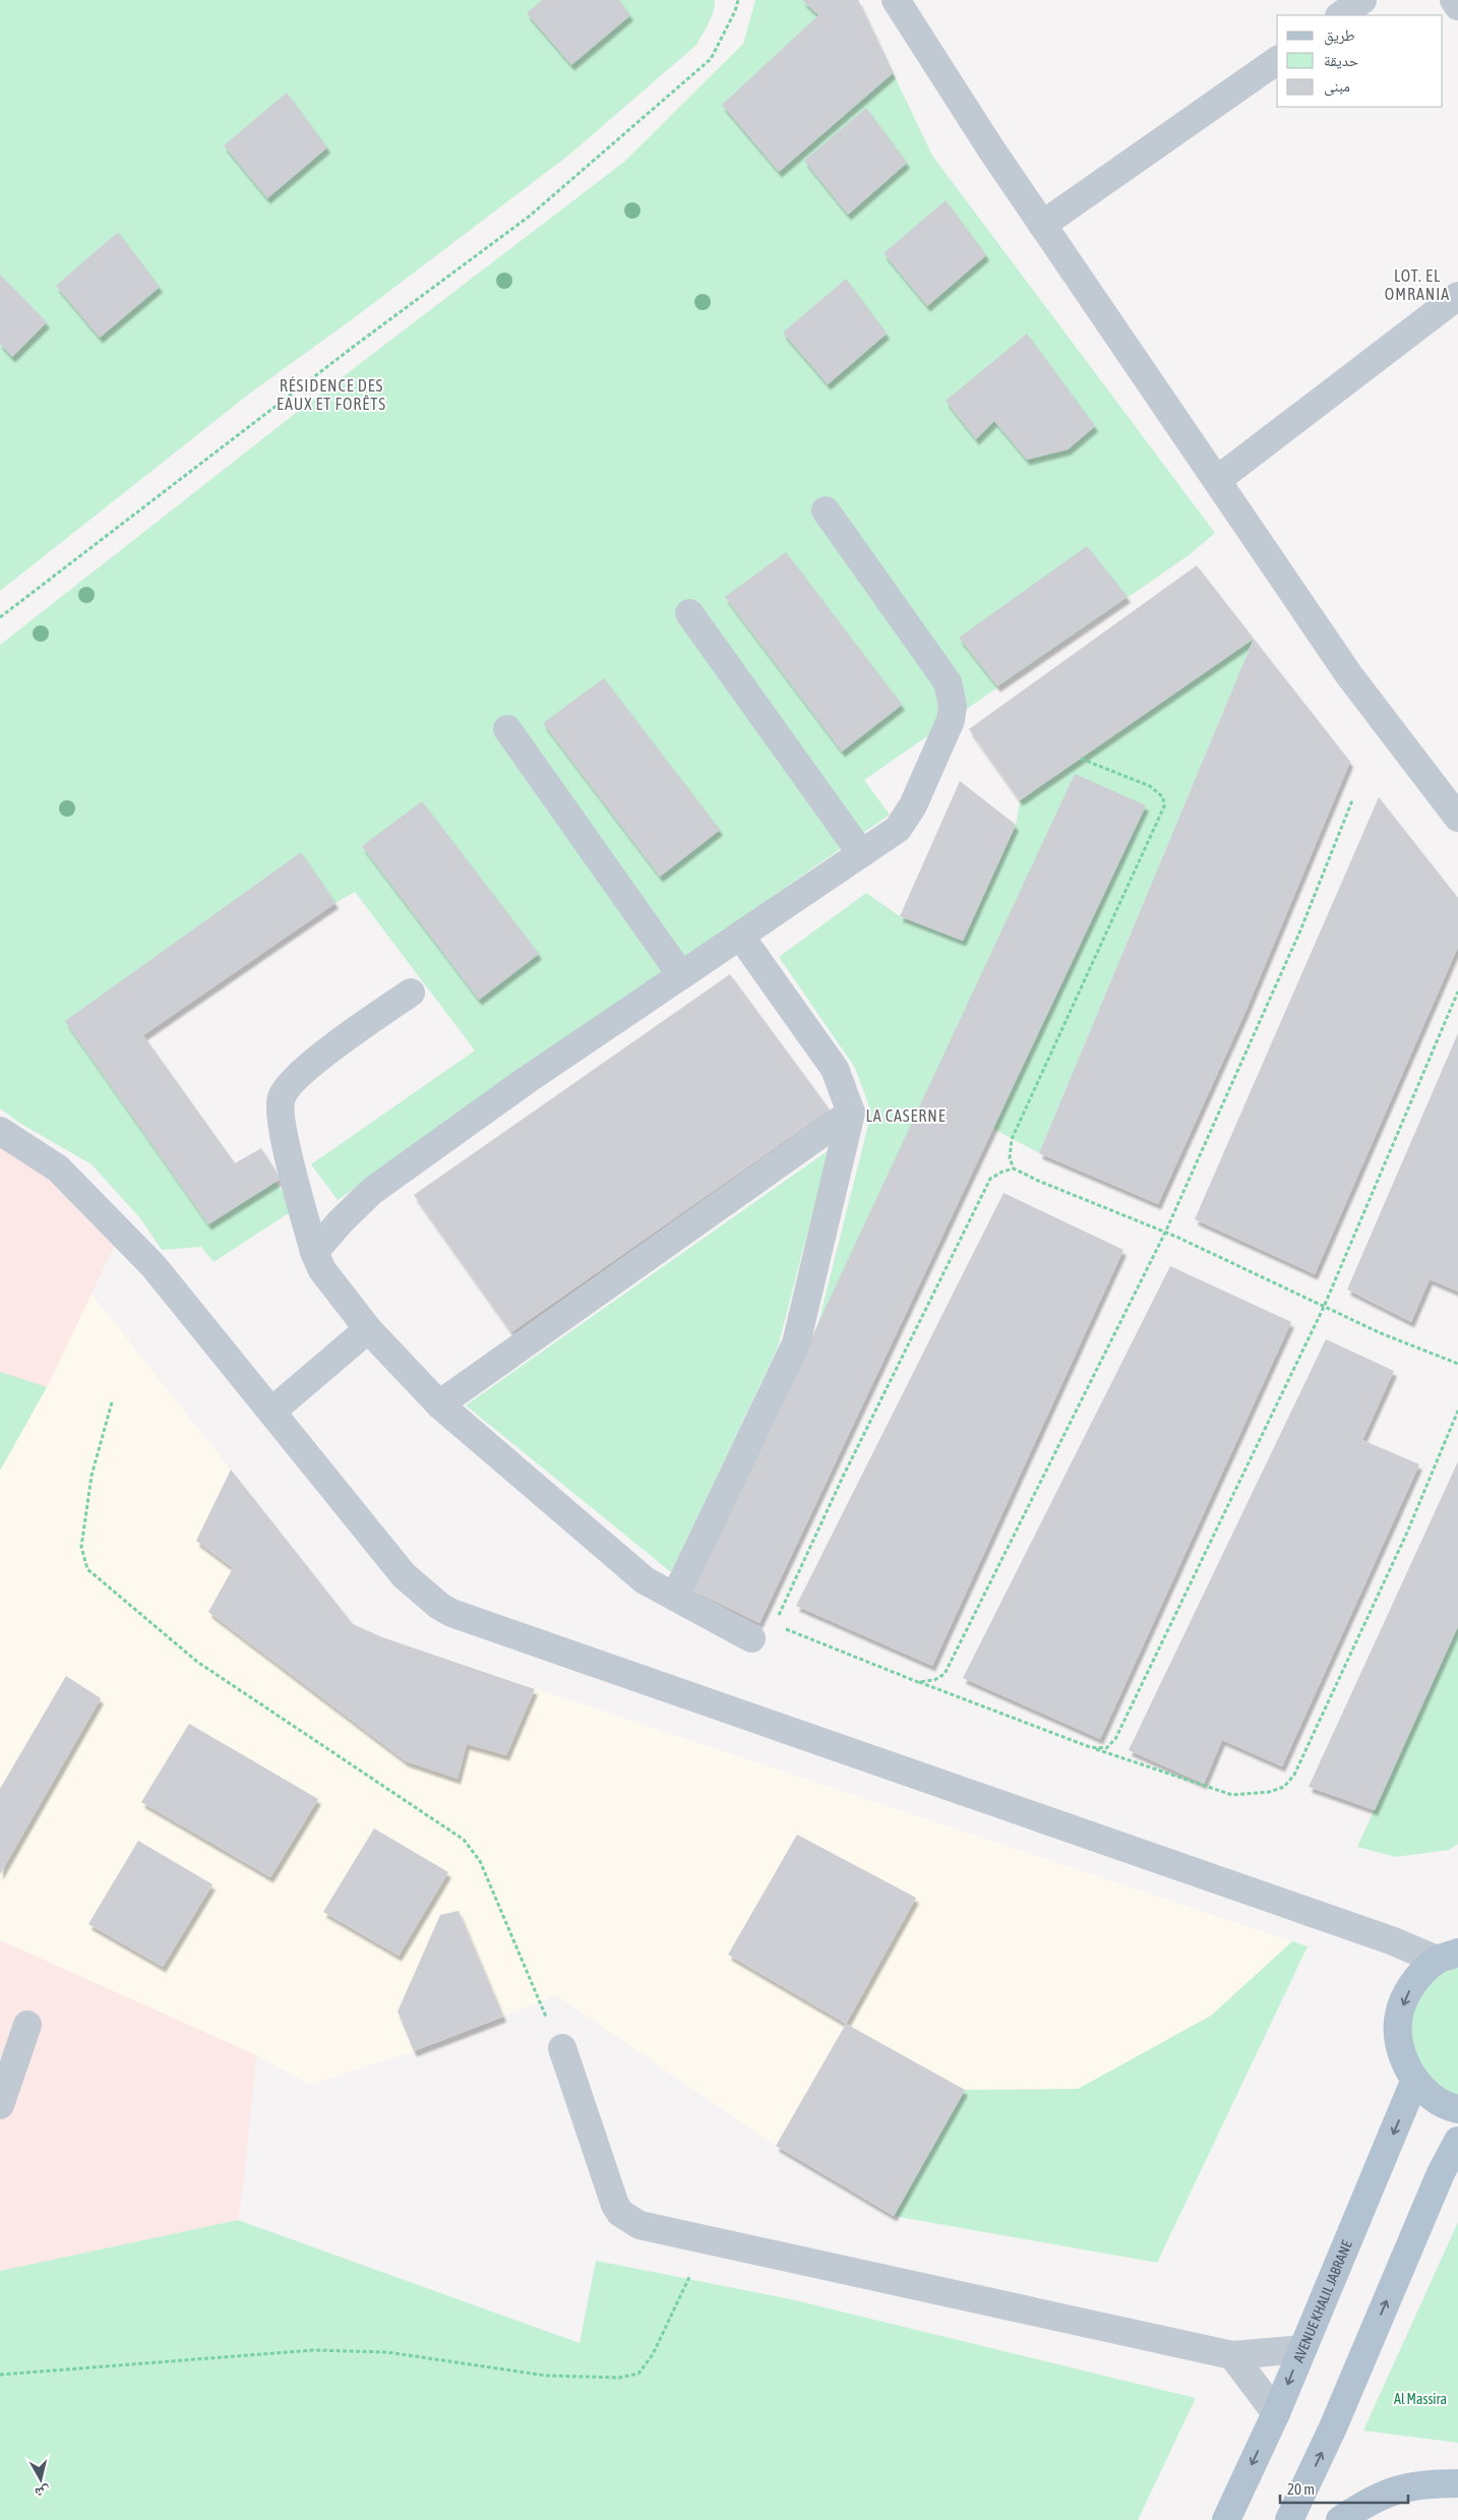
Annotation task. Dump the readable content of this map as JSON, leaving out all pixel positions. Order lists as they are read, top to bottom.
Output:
{
  "streets": {
    "main road": ["AVENUE KHALIL JABRANE"]
  },
  "districts": ["LOT. EL OMRANIA", "RÉSIDENCE DES EAUX ET FORÊTS", "LA CASERNE"],
  "parks": ["Al Massira"],
  "legend": ["طريق", "حديقة", "مبنى"],
  "scale_bar": "20 m",
  "north": "bottom"
}
